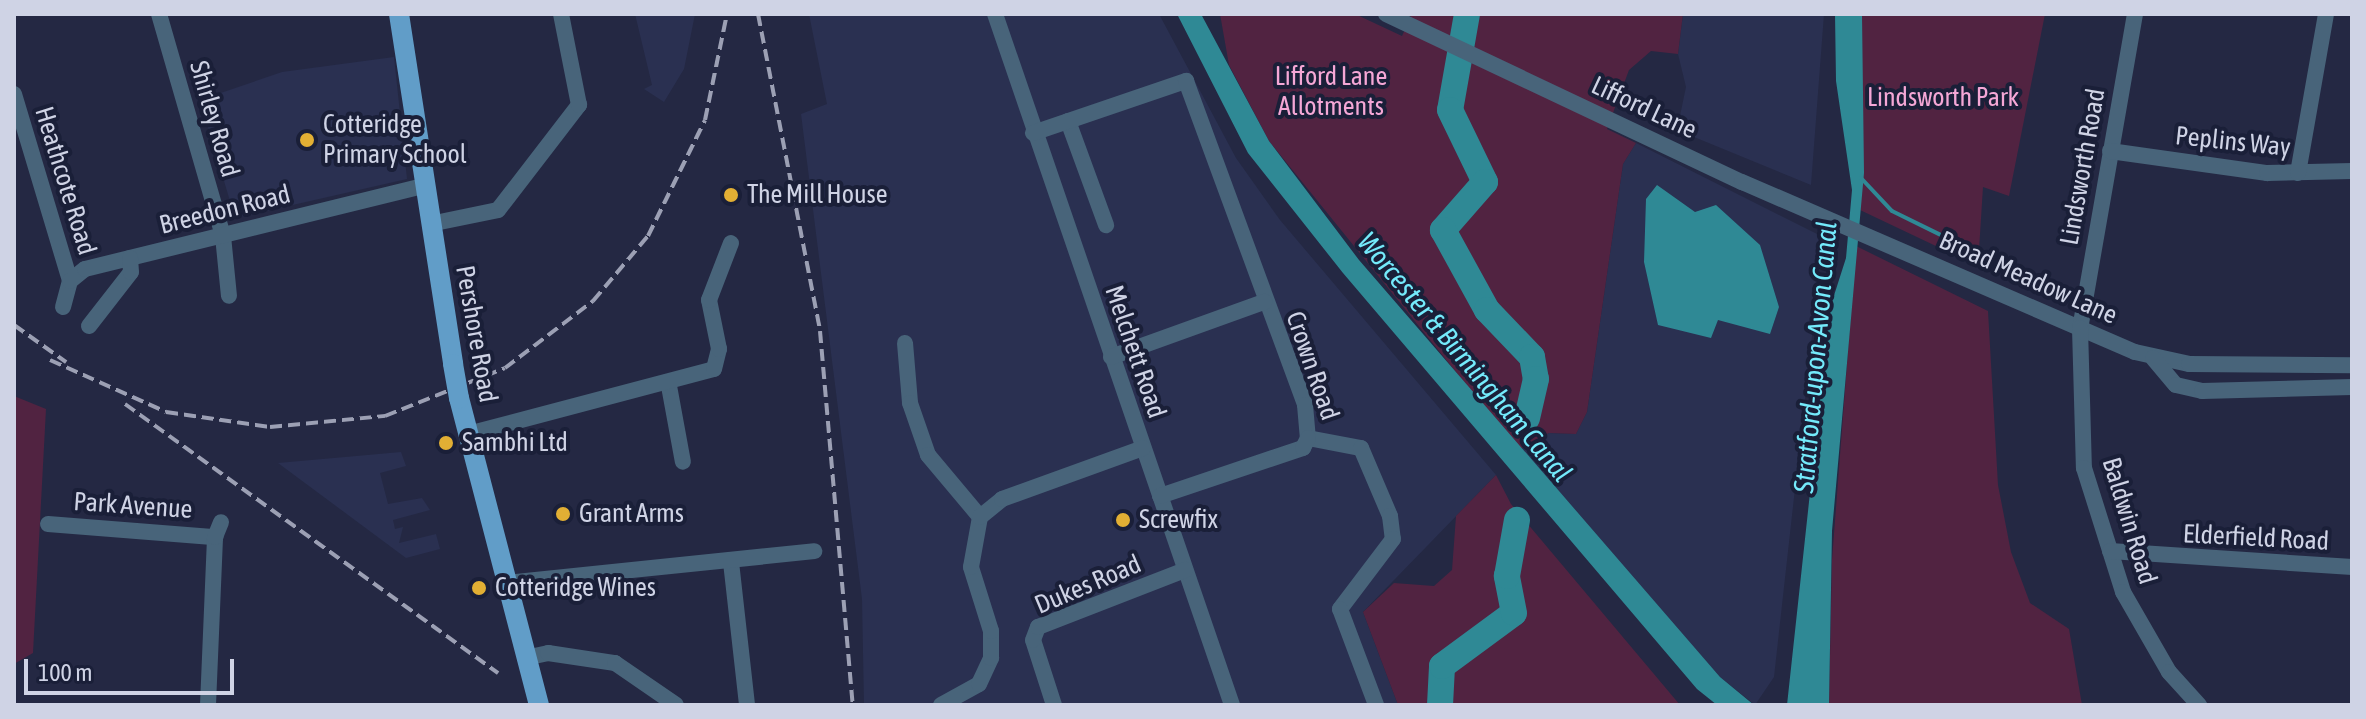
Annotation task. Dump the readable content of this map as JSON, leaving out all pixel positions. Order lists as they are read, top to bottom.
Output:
{
  "streets": {
    "main road": ["Pershore Road"],
    "street": [
      "Lifford Lane",
      "Shirley Road",
      "Peplins Way",
      "Lindsworth Road",
      "Heathcote Road",
      "Breedon Road",
      "Broad Meadow Lane",
      "Melchett Road",
      "Crown Road",
      "Park Avenue",
      "Baldwin Road",
      "Elderfield Road",
      "Dukes Road"
    ]
  },
  "crossings": [
    ["Lifford Lane", "Broad Meadow Lane"],
    ["Shirley Road", "Breedon Road"],
    ["Peplins Way", "Lindsworth Road"],
    ["Lindsworth Road", "Broad Meadow Lane"],
    ["Lindsworth Road", "Baldwin Road"],
    ["Heathcote Road", "Breedon Road"],
    ["Breedon Road", "Pershore Road"],
    ["Broad Meadow Lane", "Baldwin Road"],
    ["Melchett Road", "Dukes Road"],
    ["Baldwin Road", "Elderfield Road"]
  ],
  "water": ["Worcester & Birmingham Canal", "Stratford-upon-Avon Canal"],
  "parks": ["Lifford Lane Allotments", "Lindsworth Park"],
  "places": [
    "Cotteridge Primary School",
    "The Mill House",
    "Sambhi Ltd",
    "Grant Arms",
    "Screwfix",
    "Cotteridge Wines"
  ],
  "scale_bar": "100 m"
}
